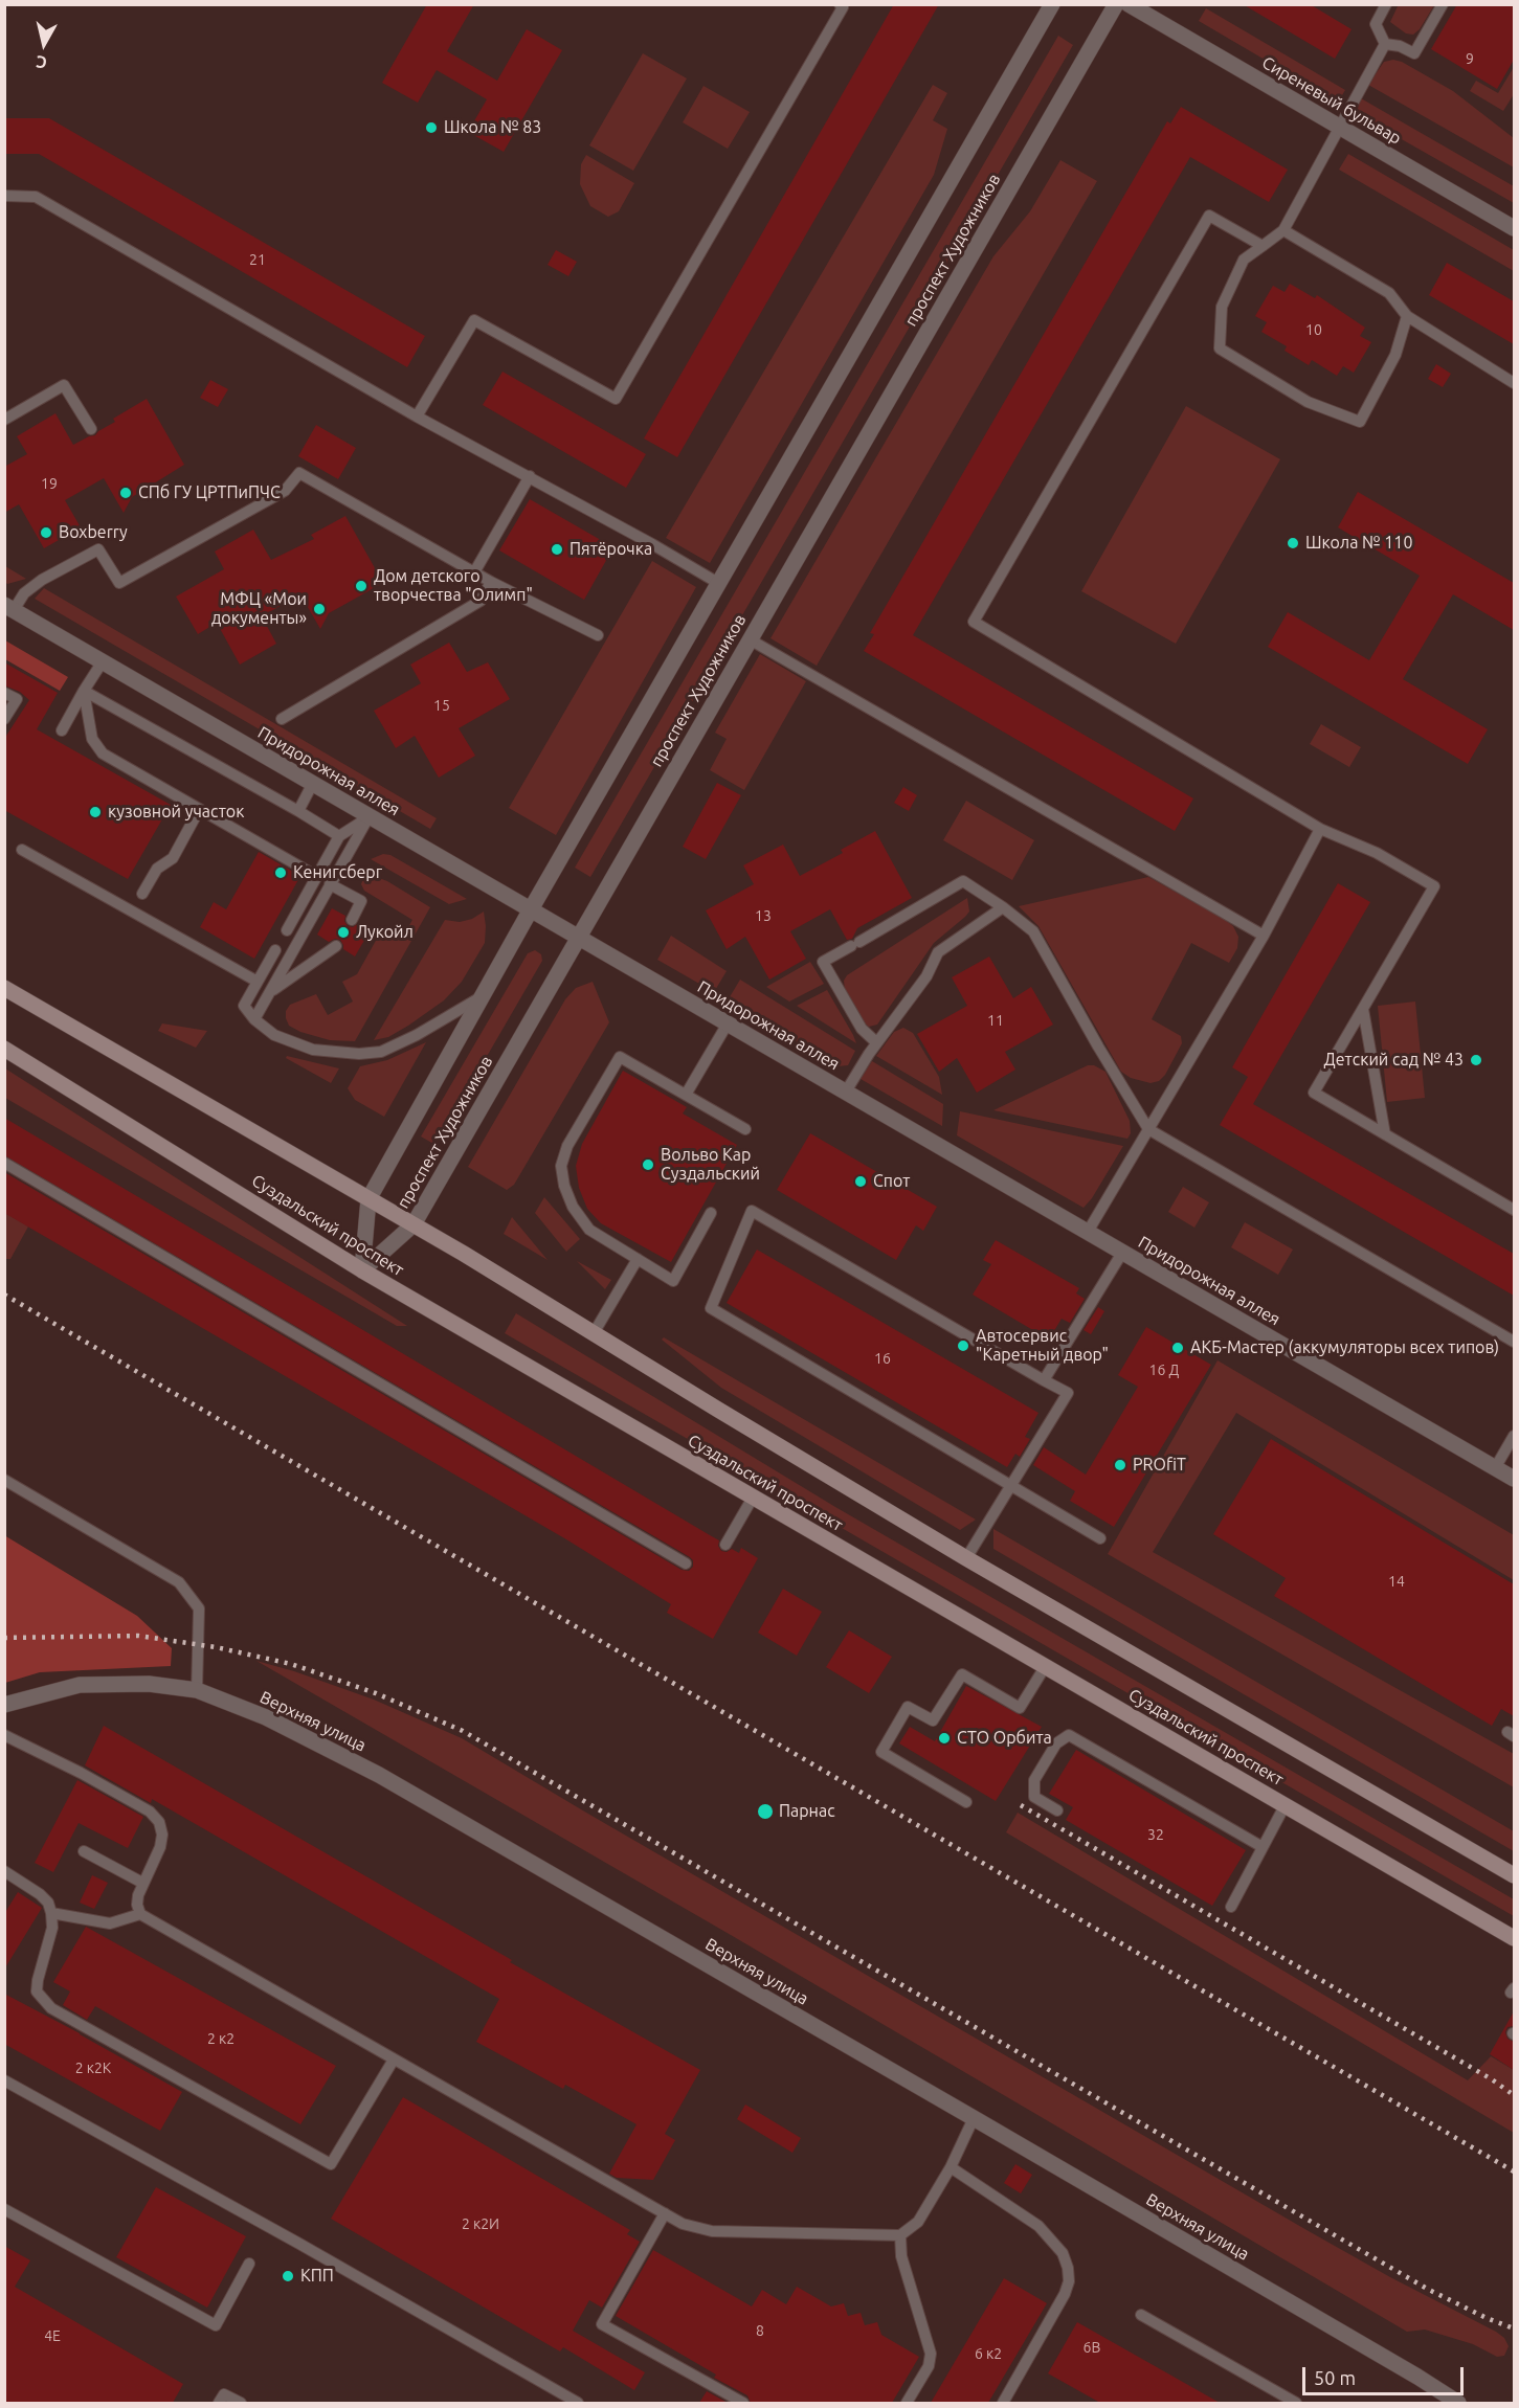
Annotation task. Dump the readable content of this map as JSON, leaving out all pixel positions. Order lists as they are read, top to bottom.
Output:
{
  "streets": {
    "main road": ["Суздальский проспект"],
    "street": [
      "Сиреневый бульвар",
      "проспект Художников",
      "Придорожная аллея",
      "Верхняя улица"
    ]
  },
  "crossings": [
    ["проспект Художников", "Придорожная аллея"],
    ["проспект Художников", "Суздальский проспект"]
  ],
  "places": [
    "Школа № 83",
    "СПб ГУ ЦРТПиПЧС",
    "Boxberry",
    "Школа № 110",
    "Пятёрочка",
    "Дом детского творчества \"Олимп\"",
    "МФЦ «Мои документы»",
    "кузовной участок",
    "Кенигсберг",
    "Лукойл",
    "Детский сад № 43",
    "Вольво Кар Суздальский",
    "Спот",
    "Автосервис \"Каретный двор\"",
    "АКБ-Мастер (аккумуляторы всех типов)",
    "PROfiT",
    "СТО Орбита",
    "Парнас",
    "КПП"
  ],
  "house_numbers": [
    "9",
    "21",
    "10",
    "19",
    "15",
    "13",
    "11",
    "16",
    "16 Д",
    "14",
    "32",
    "2 к2",
    "2 к2К",
    "2 к2И",
    "8",
    "4Е",
    "6В",
    "6 к2"
  ],
  "scale_bar": "50 m",
  "north": "bottom"
}
